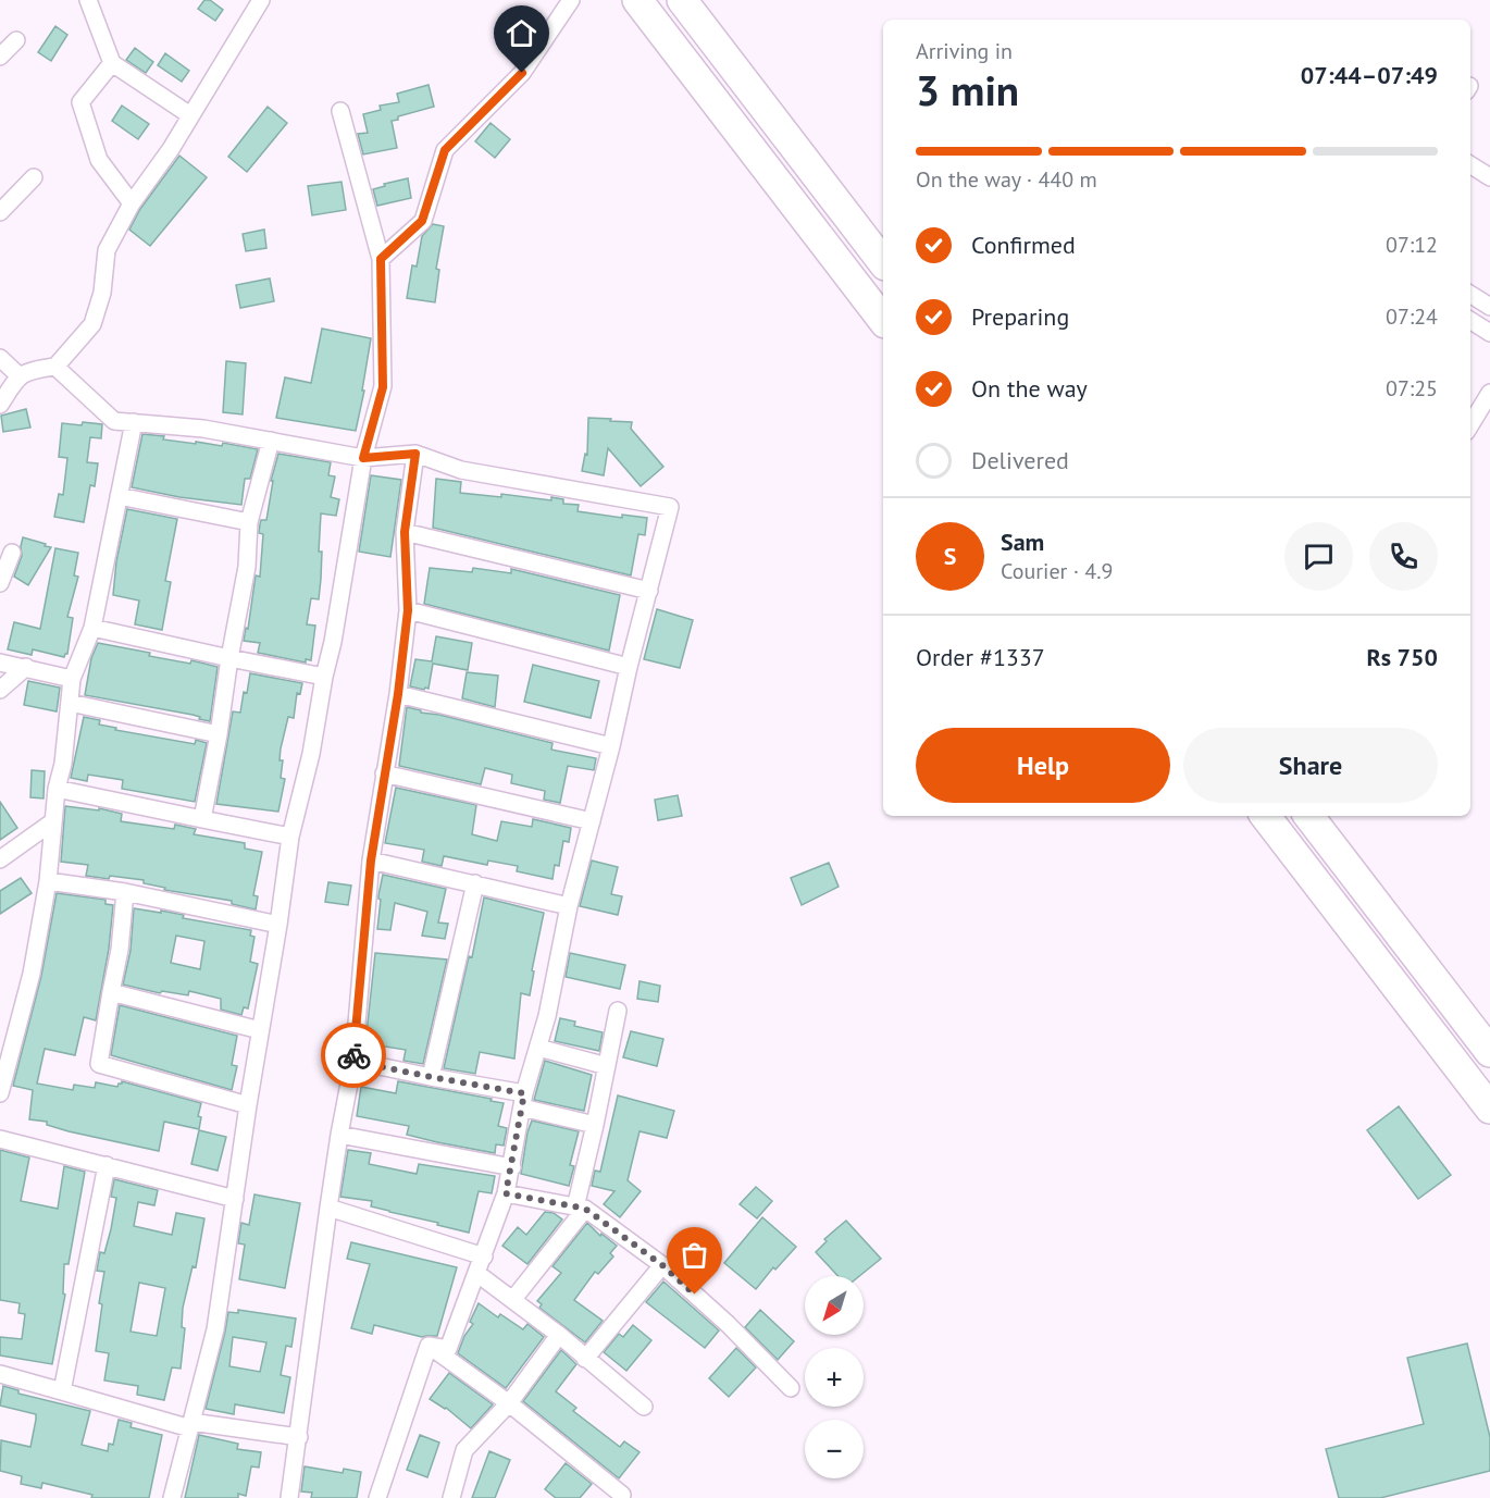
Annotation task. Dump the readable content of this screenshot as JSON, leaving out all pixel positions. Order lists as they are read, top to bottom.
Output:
{
  "north": "bottom left",
  "page": {
    "heading": ["3 min", "Arriving in", "07:44–07:49"],
    "panel": [
      "Sam",
      "Courier · 4.9",
      "Order #1337",
      "Rs 750"
    ],
    "bar": "On the way · 440 m",
    "list": [
      ["Confirmed", "07:12"],
      ["Preparing", "07:24"],
      ["On the way", "07:25"],
      "Delivered"
    ],
    "round": "S",
    "buttons": ["Help", "Share"],
    "map_buttons": ["+", "−"]
  }
}
